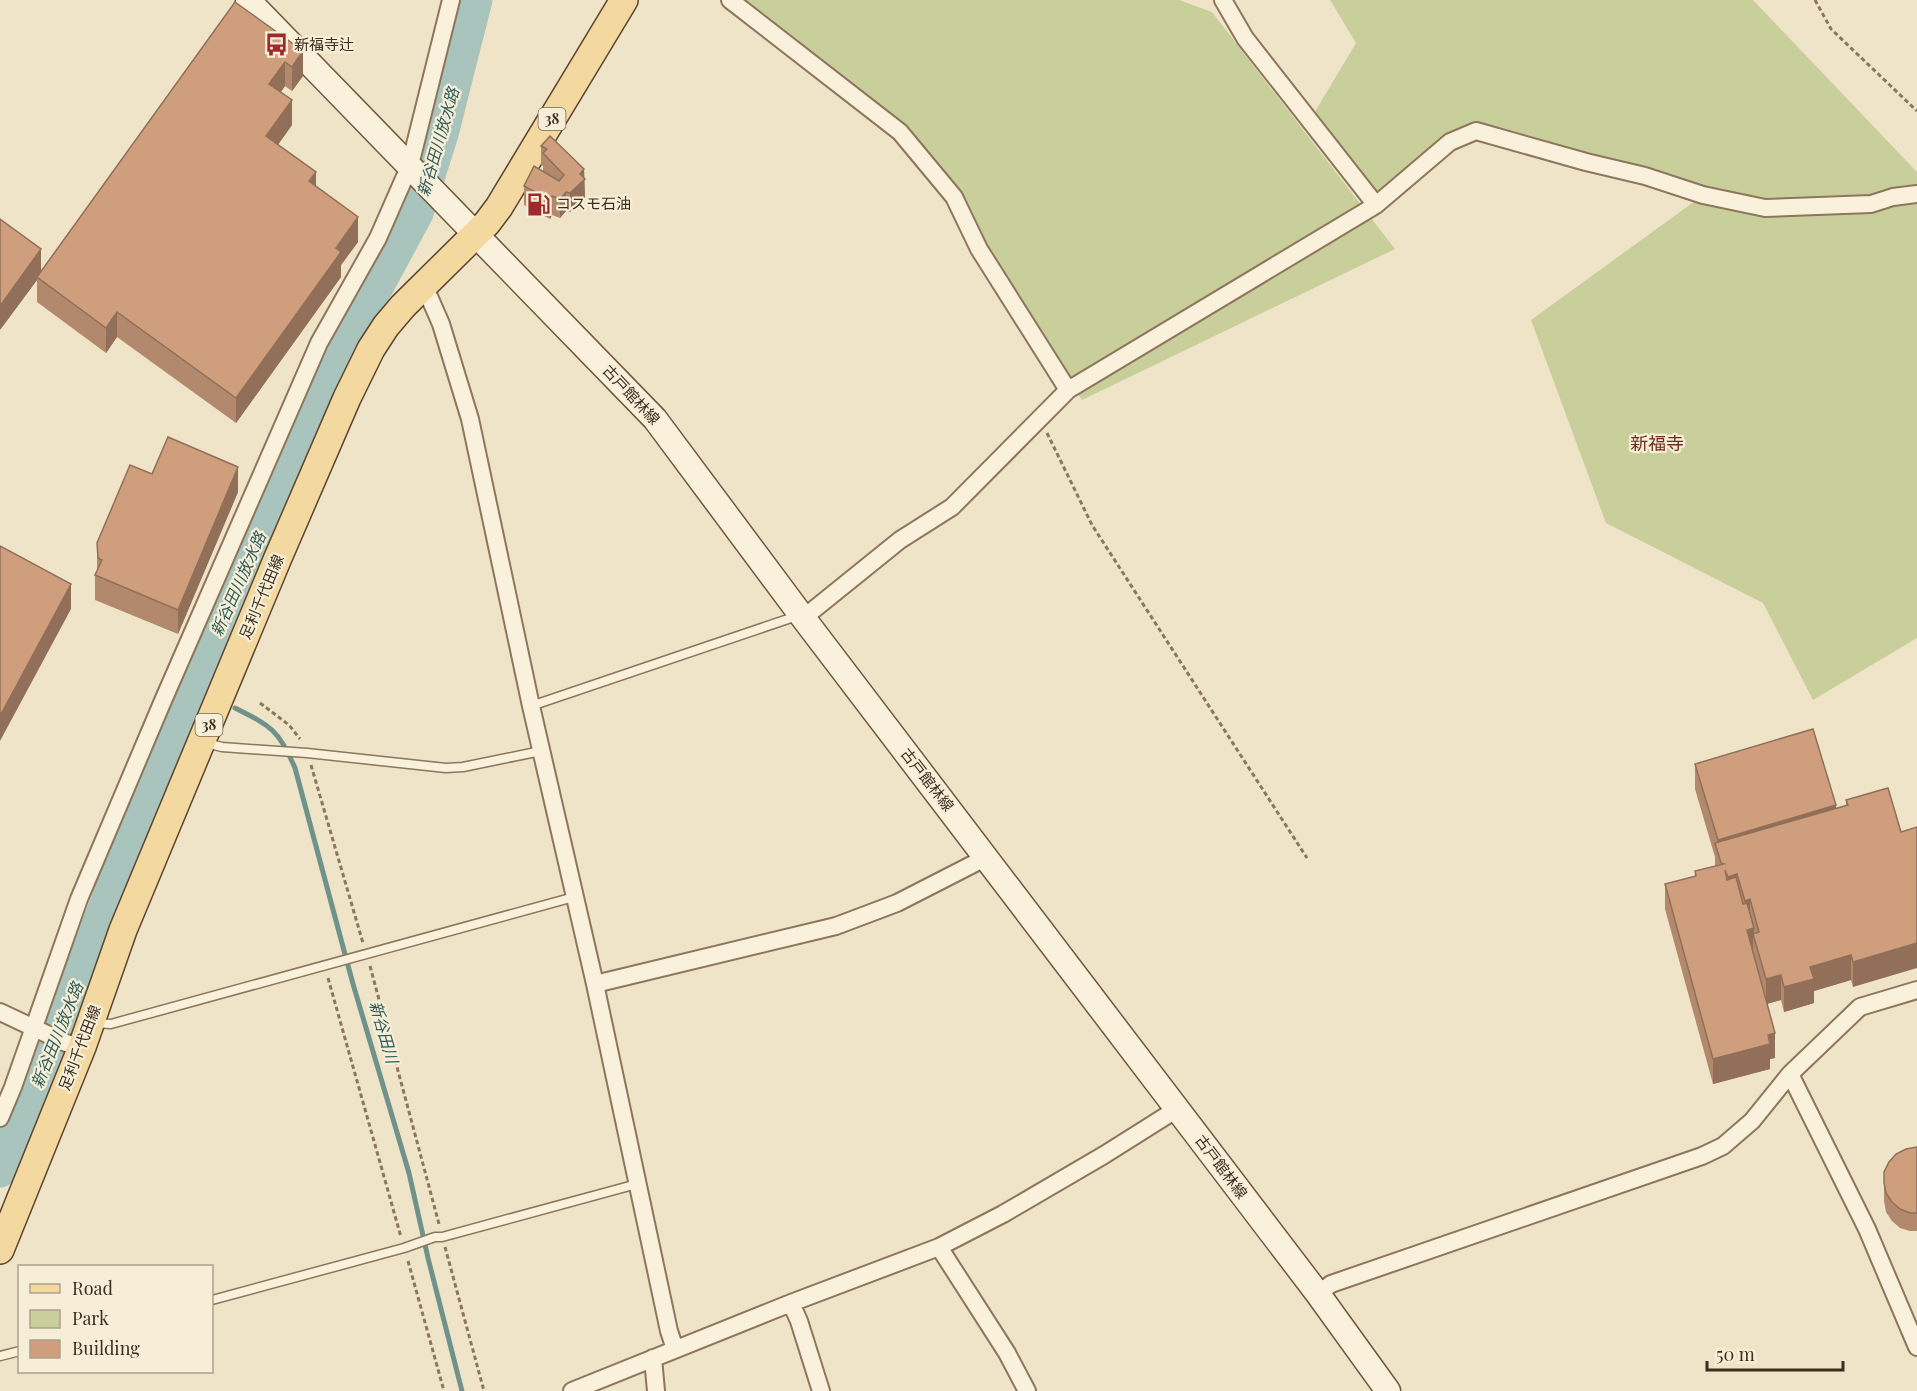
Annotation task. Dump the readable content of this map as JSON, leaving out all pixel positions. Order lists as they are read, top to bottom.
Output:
{
  "streets": {
    "main road": ["38", "古戸館林線", "足利千代田線"]
  },
  "crossings": [
    ["古戸館林線", "足利千代田線"]
  ],
  "districts": ["新福寺"],
  "water": ["新谷田川放水路", "新谷田川"],
  "places": {
    "bus stop": ["新福寺辻"],
    "fuel station": ["コスモ石油"]
  },
  "legend": ["Road", "Park", "Building"],
  "scale_bar": "50 m"
}
